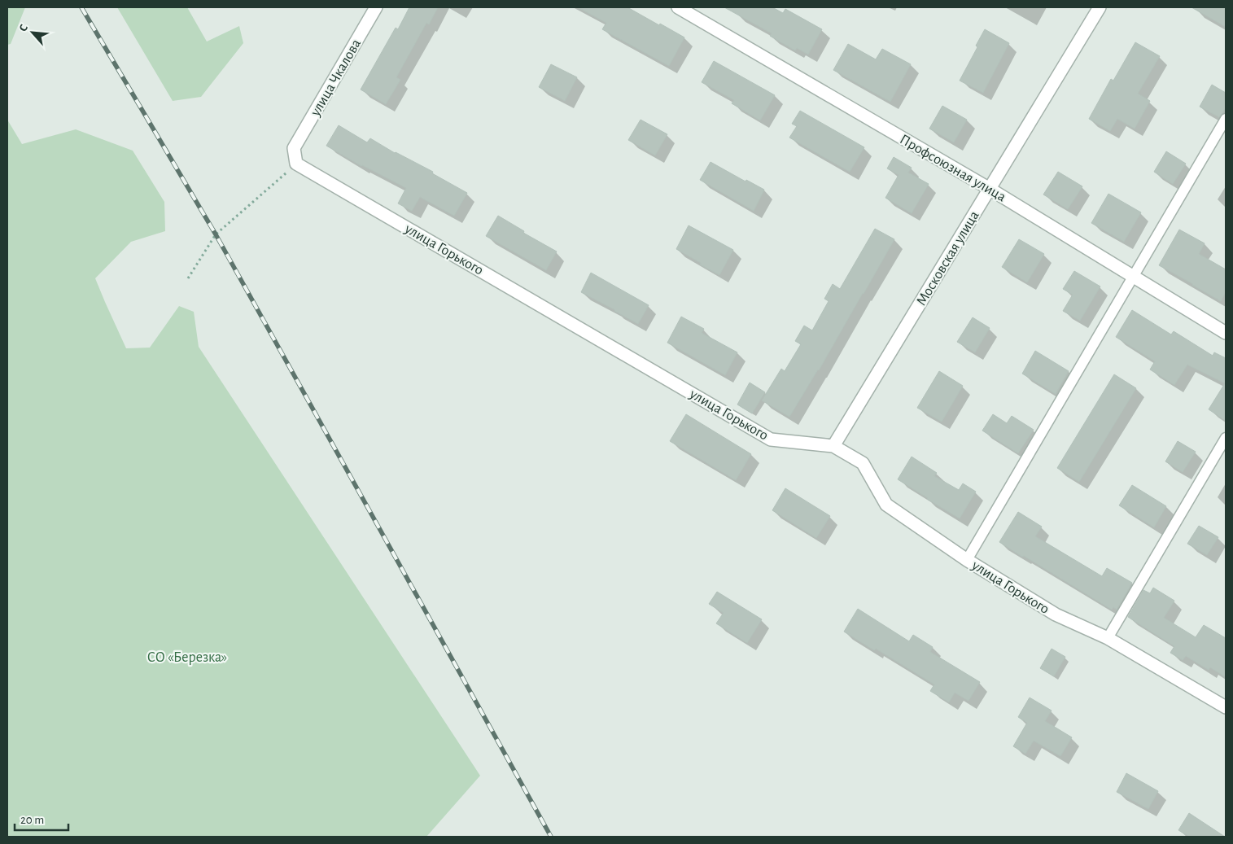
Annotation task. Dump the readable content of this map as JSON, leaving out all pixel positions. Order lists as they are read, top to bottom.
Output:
{
  "streets": {
    "street": [
      "улица Чкалова",
      "Профсоюзная улица",
      "улица Горького",
      "Московская улица"
    ]
  },
  "crossings": [
    ["улица Чкалова", "улица Горького"],
    ["Профсоюзная улица", "Московская улица"],
    ["улица Горького", "Московская улица"]
  ],
  "parks": ["СО «Березка»"],
  "scale_bar": "20 m",
  "north": "top left"
}
